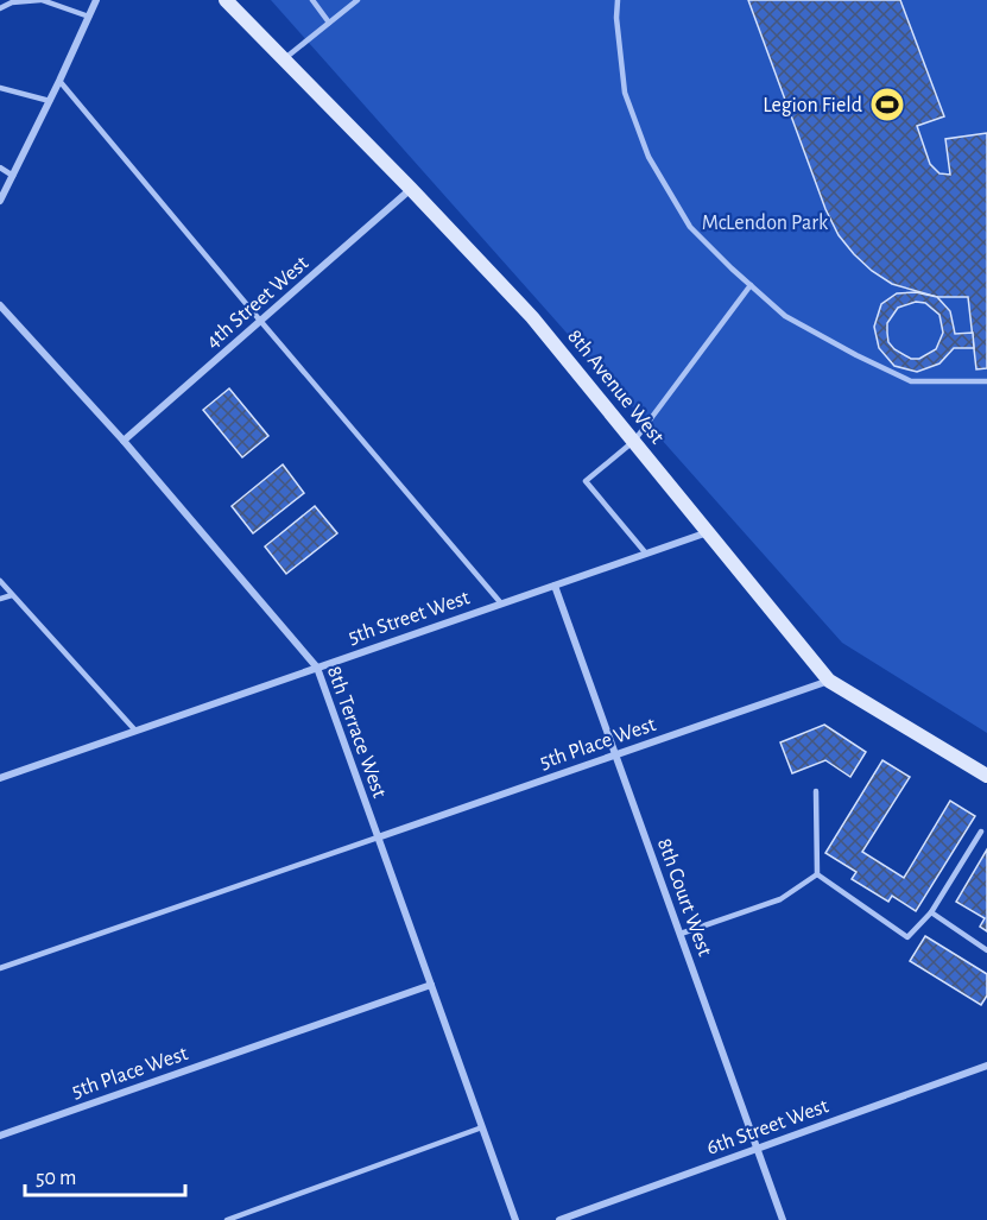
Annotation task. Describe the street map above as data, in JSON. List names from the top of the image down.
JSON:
{
  "streets": {
    "main road": ["8th Avenue West"],
    "street": [
      "4th Street West",
      "5th Street West",
      "8th Terrace West",
      "5th Place West",
      "8th Court West",
      "6th Street West"
    ]
  },
  "crossings": [
    ["4th Street West", "8th Avenue West"],
    ["4th Street West", "8th Terrace West"],
    ["8th Avenue West", "5th Street West"],
    ["8th Avenue West", "5th Place West"],
    ["5th Street West", "8th Terrace West"],
    ["5th Street West", "8th Court West"],
    ["8th Terrace West", "5th Place West"],
    ["5th Place West", "8th Court West"],
    ["8th Court West", "6th Street West"]
  ],
  "parks": ["McLendon Park"],
  "places": {
    "sports": ["Legion Field"]
  },
  "scale_bar": "50 m"
}
